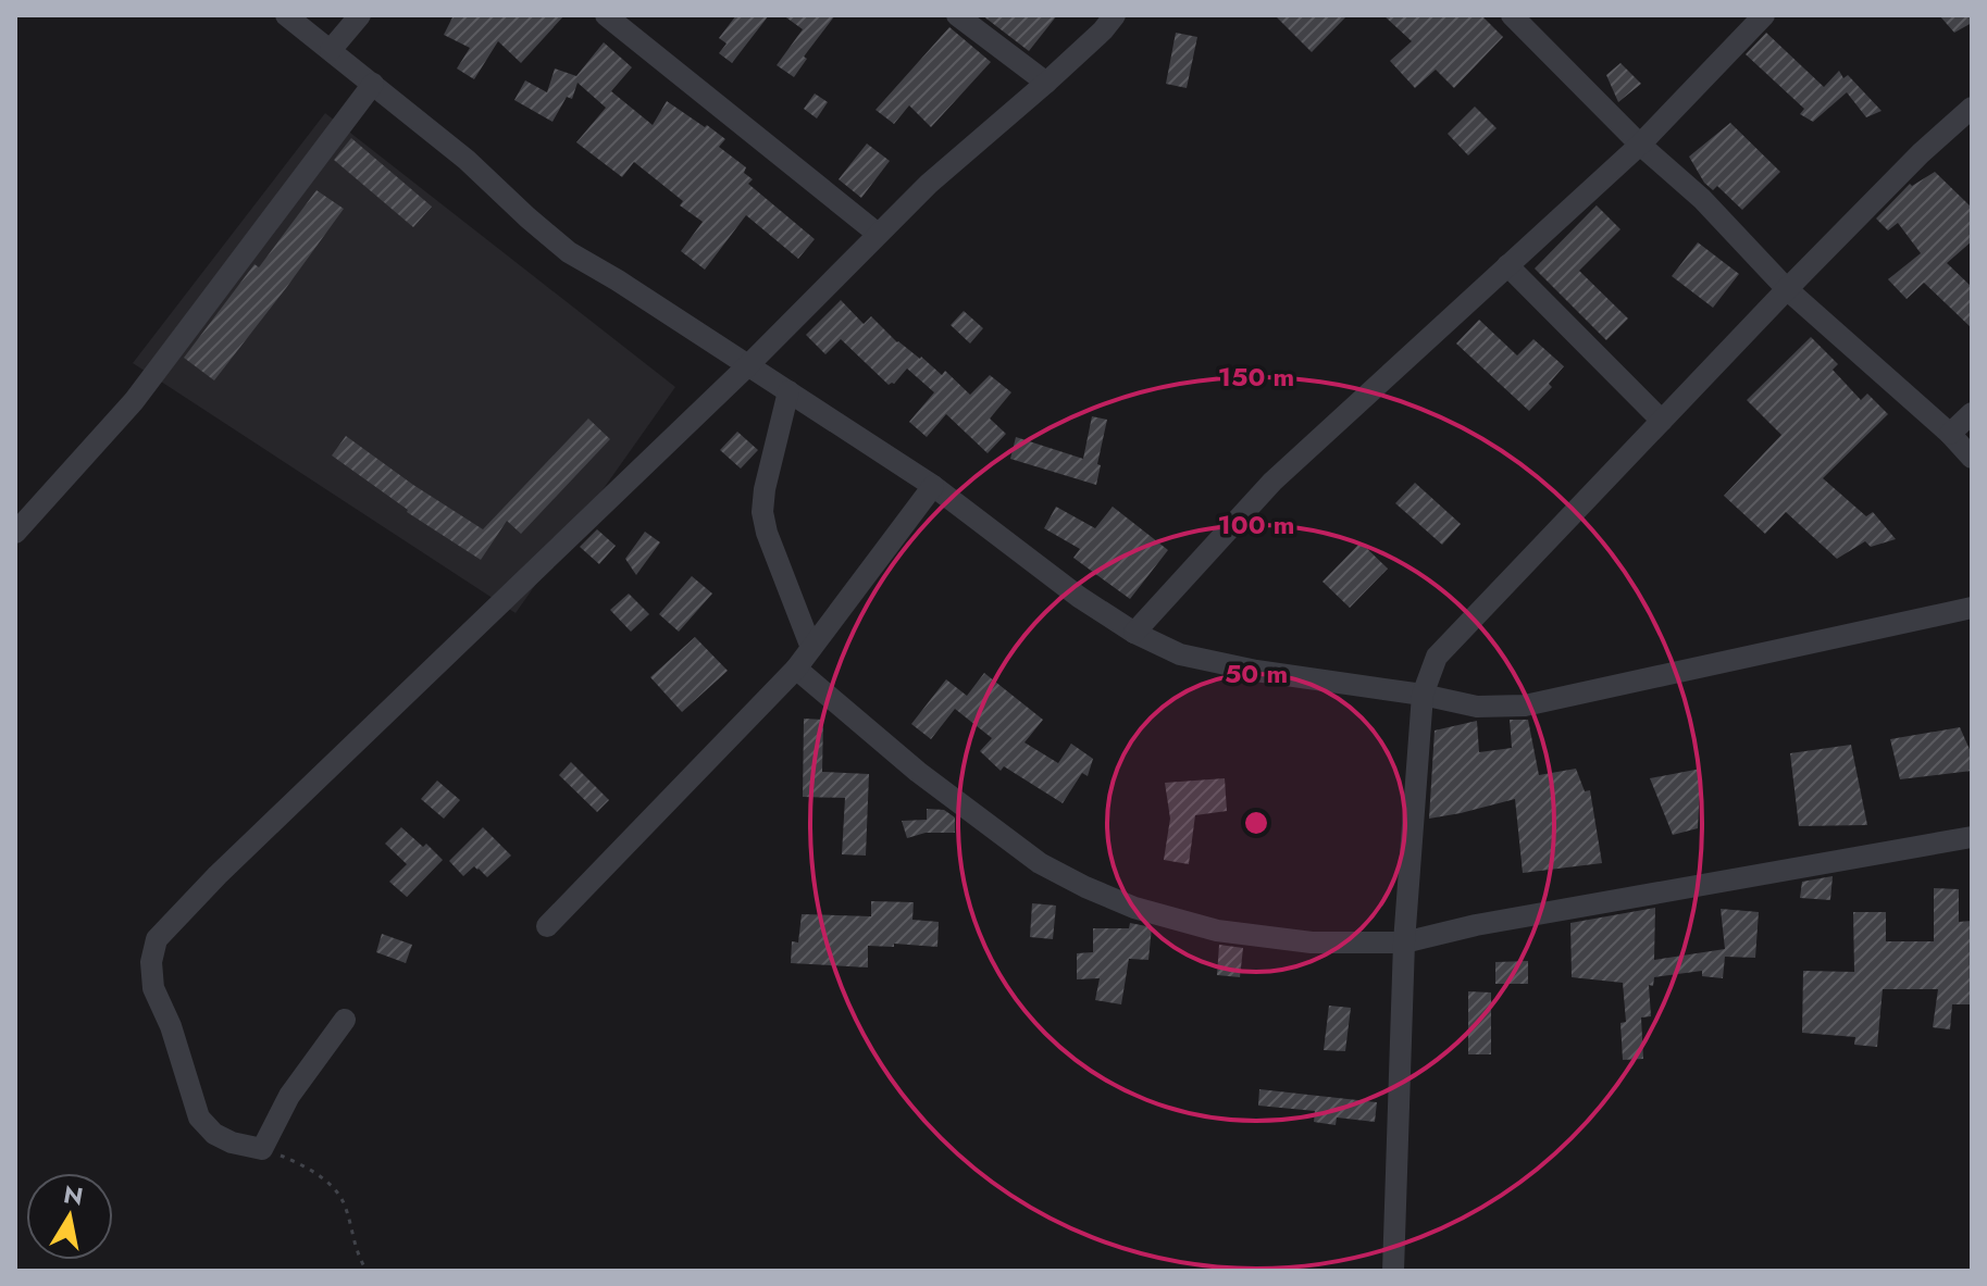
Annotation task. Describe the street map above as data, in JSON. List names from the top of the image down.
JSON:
{
  "north": "top",
  "rings": ["150 m", "100 m", "50 m"]
}
